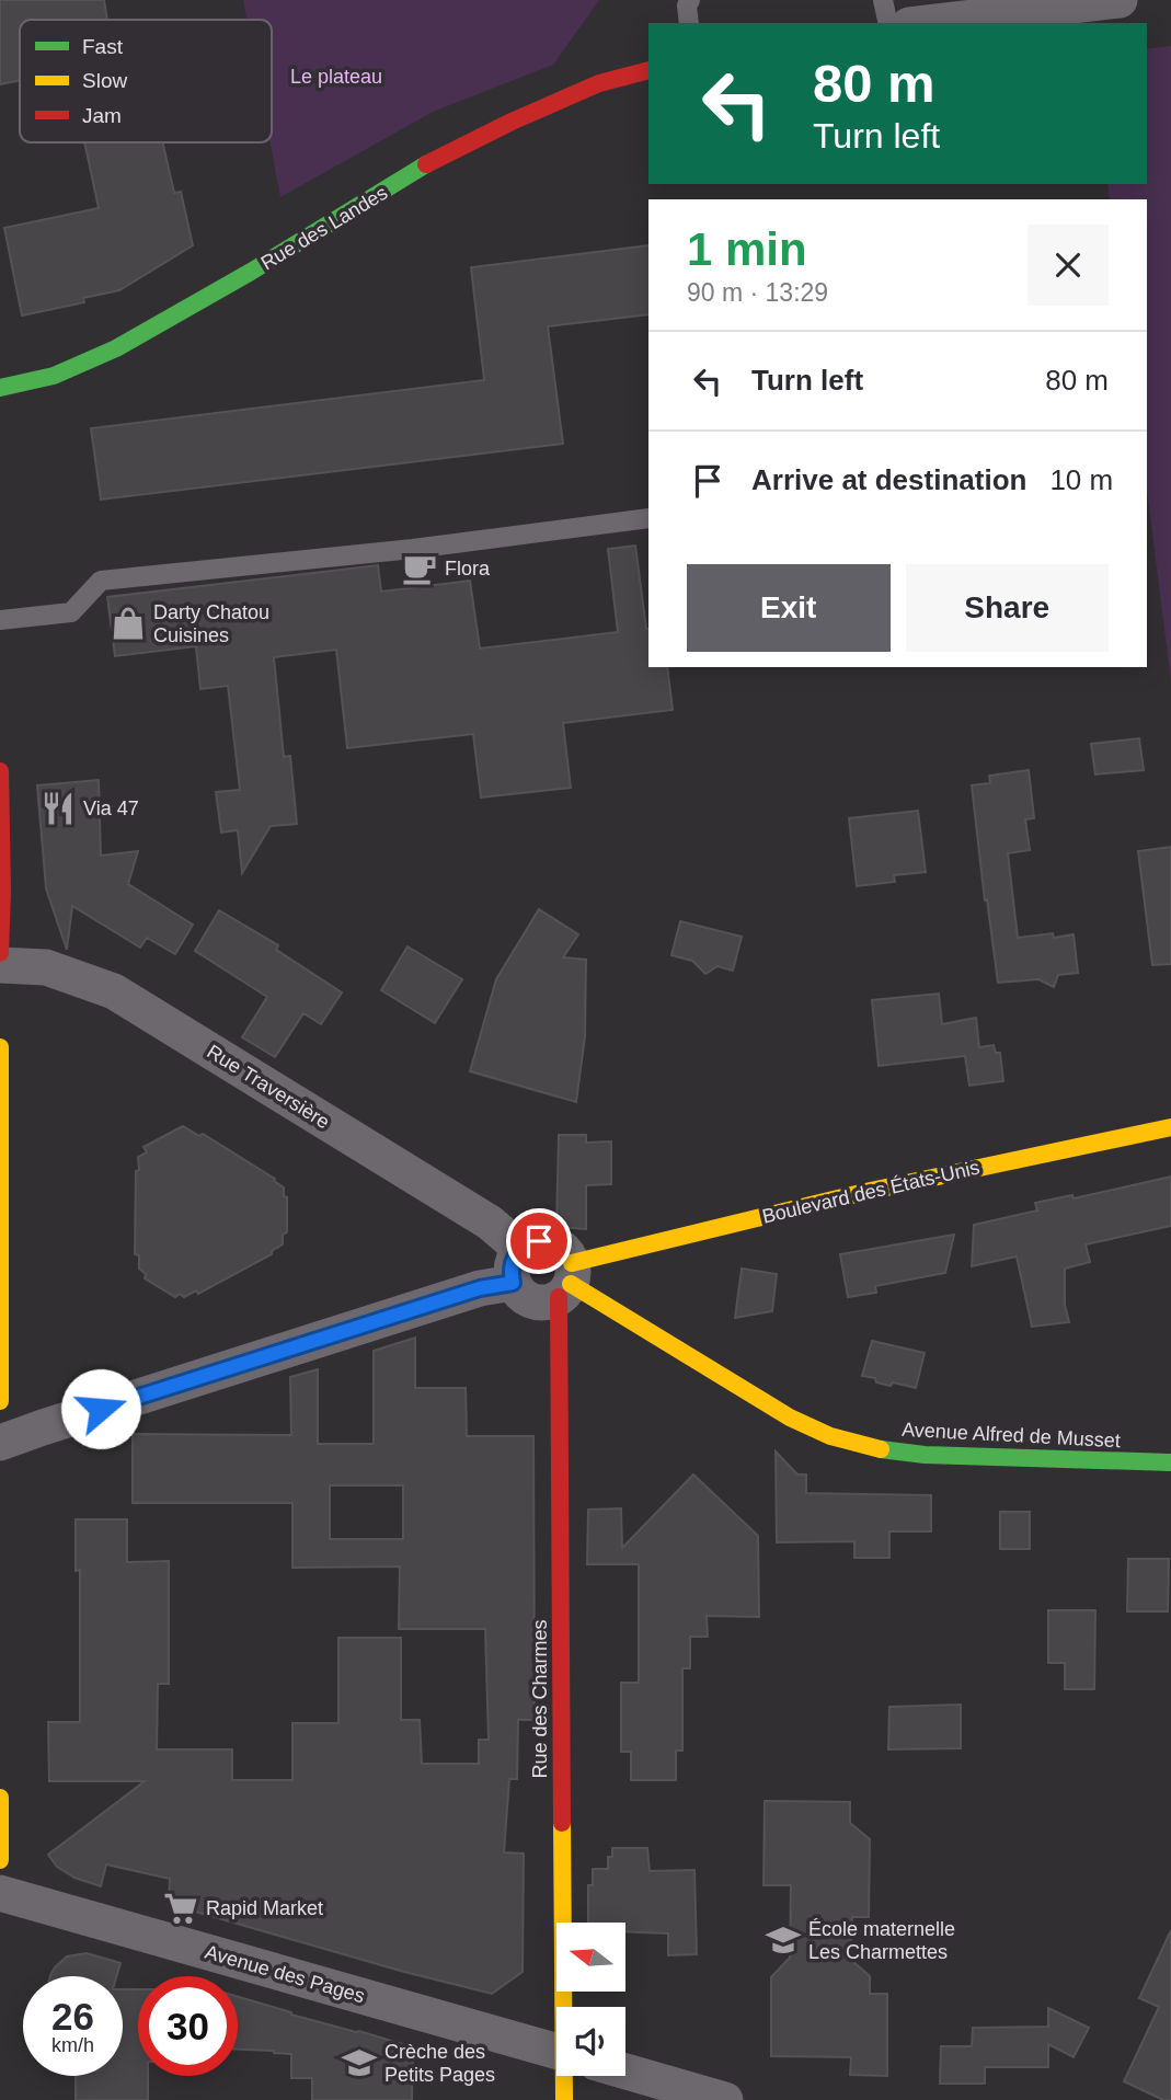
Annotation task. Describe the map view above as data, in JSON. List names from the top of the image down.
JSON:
{
  "streets": {
    "street": [
      "Rue des Landes",
      "Rue Traversière",
      "Boulevard des États-Unis",
      "Avenue Alfred de Musset",
      "Rue des Charmes",
      "Avenue des Pages"
    ]
  },
  "crossings": [
    ["Rue Traversière", "Boulevard des États-Unis"],
    ["Rue Traversière", "Avenue Alfred de Musset"],
    ["Rue Traversière", "Rue des Charmes"],
    ["Boulevard des États-Unis", "Avenue Alfred de Musset"],
    ["Boulevard des États-Unis", "Rue des Charmes"],
    ["Avenue Alfred de Musset", "Rue des Charmes"]
  ],
  "parks": ["Le plateau"],
  "places": {
    "cafe": ["Flora"],
    "shop": ["Darty Chatou Cuisines"],
    "restaurant": ["Via 47"],
    "supermarket": ["Rapid Market"],
    "school or university": ["École maternelle Les Charmettes", "Crèche des Petits Pages"]
  },
  "legend": ["Fast", "Slow", "Jam"],
  "north": "left",
  "page": {
    "turn": ["80 m", "Turn left"],
    "heading": ["1 min", "90 m · 13:29"],
    "list": [
      {
        "name": "Turn left",
        "value": "80 m"
      },
      {
        "name": "Arrive at destination",
        "value": "10 m"
      }
    ],
    "buttons": ["Exit", "Share"],
    "speed": "26 km/h",
    "limit": "30"
  }
}
